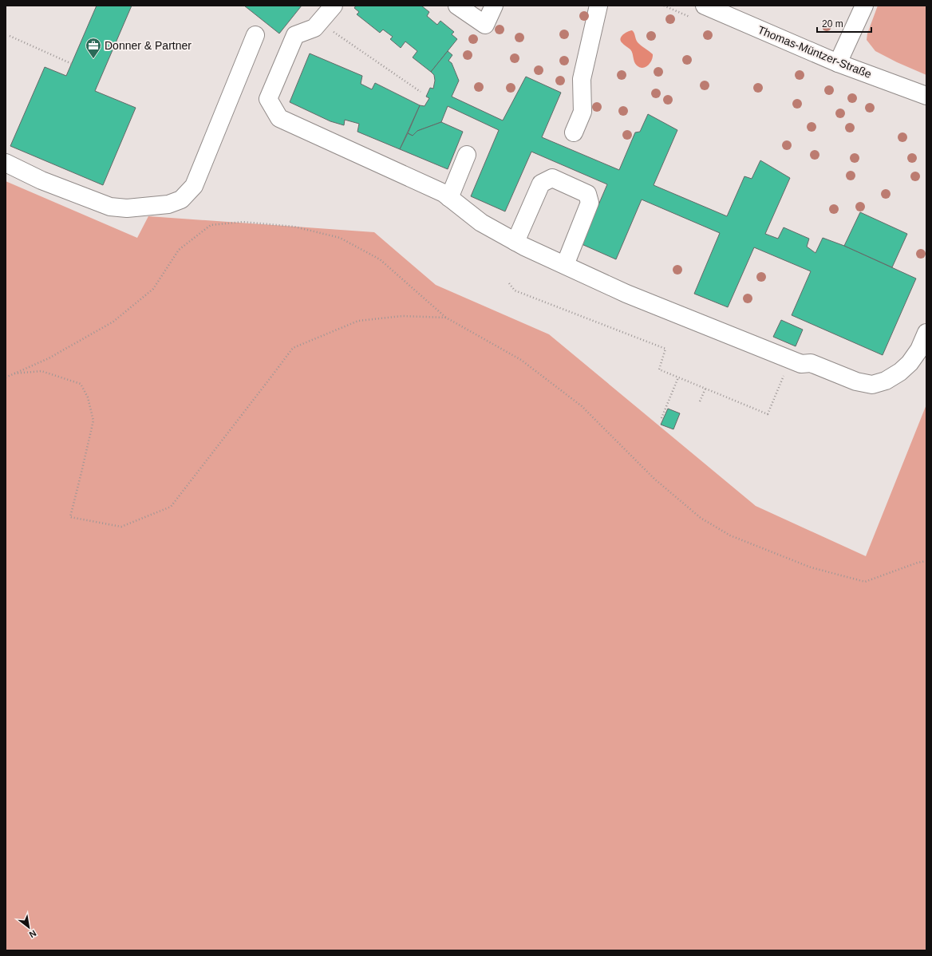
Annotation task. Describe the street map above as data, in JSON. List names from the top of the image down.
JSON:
{
  "streets": {
    "street": ["Thomas-Müntzer-Straße"]
  },
  "places": {
    "office": ["Donner & Partner"]
  },
  "scale_bar": "20 m",
  "north": "bottom right"
}
